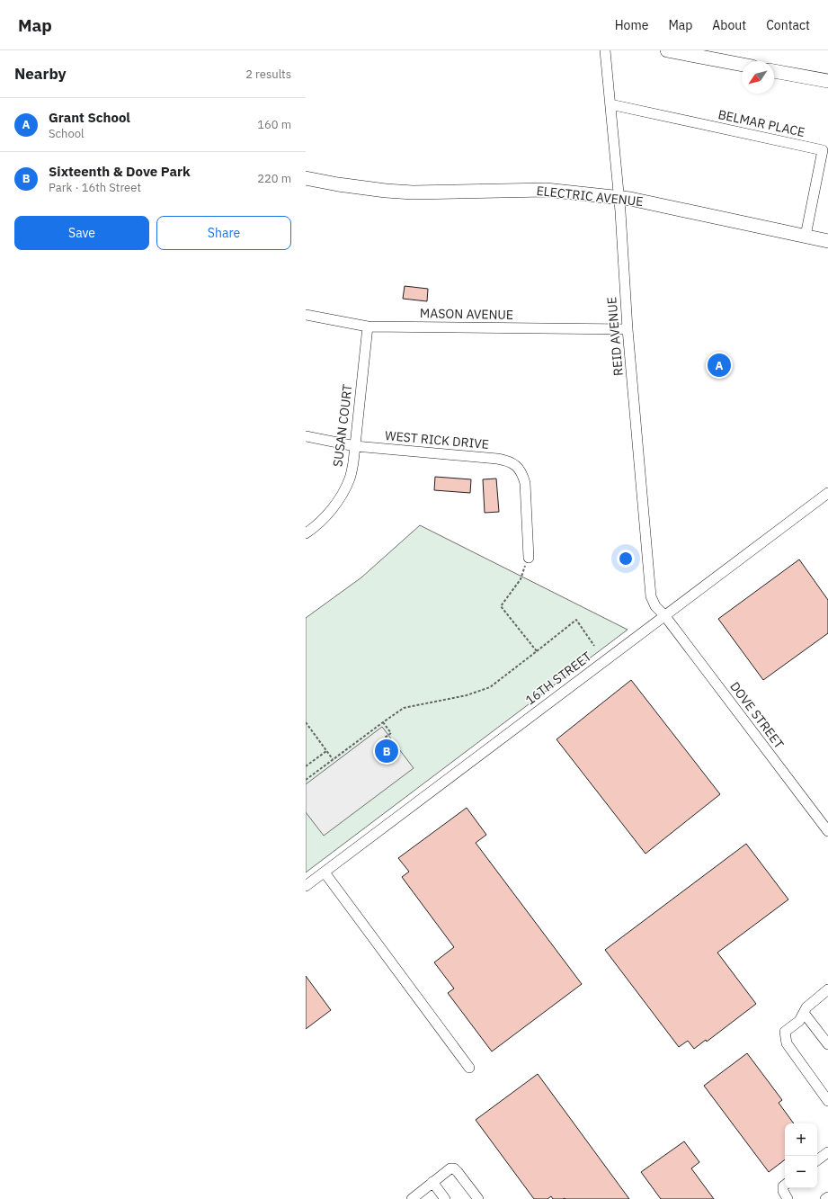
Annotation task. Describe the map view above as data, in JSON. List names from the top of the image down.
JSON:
{
  "streets": {
    "main road": ["ELECTRIC AVENUE"],
    "street": [
      "BELMAR PLACE",
      "MASON AVENUE",
      "REID AVENUE",
      "SUSAN COURT",
      "WEST RICK DRIVE",
      "16TH STREET",
      "DOVE STREET"
    ]
  },
  "crossings": [
    ["BELMAR PLACE", "ELECTRIC AVENUE"],
    ["BELMAR PLACE", "REID AVENUE"],
    ["ELECTRIC AVENUE", "REID AVENUE"],
    ["MASON AVENUE", "REID AVENUE"],
    ["MASON AVENUE", "SUSAN COURT"],
    ["REID AVENUE", "16TH STREET"],
    ["REID AVENUE", "DOVE STREET"],
    ["SUSAN COURT", "WEST RICK DRIVE"],
    ["16TH STREET", "DOVE STREET"]
  ],
  "north": "bottom left",
  "page": {
    "header": "Map",
    "nav": [
      "Home",
      "Map",
      "About",
      "Contact"
    ],
    "heading": ["Nearby", "2 results"],
    "list": [
      {
        "mark": "A",
        "name": "Grant School",
        "note": "School",
        "value": "160 m"
      },
      {
        "mark": "B",
        "name": "Sixteenth & Dove Park",
        "note": "Park · 16th Street",
        "value": "220 m"
      }
    ],
    "buttons": ["Save", "Share"],
    "pins": ["A", "B"],
    "map_buttons": ["+", "−"]
  }
}
